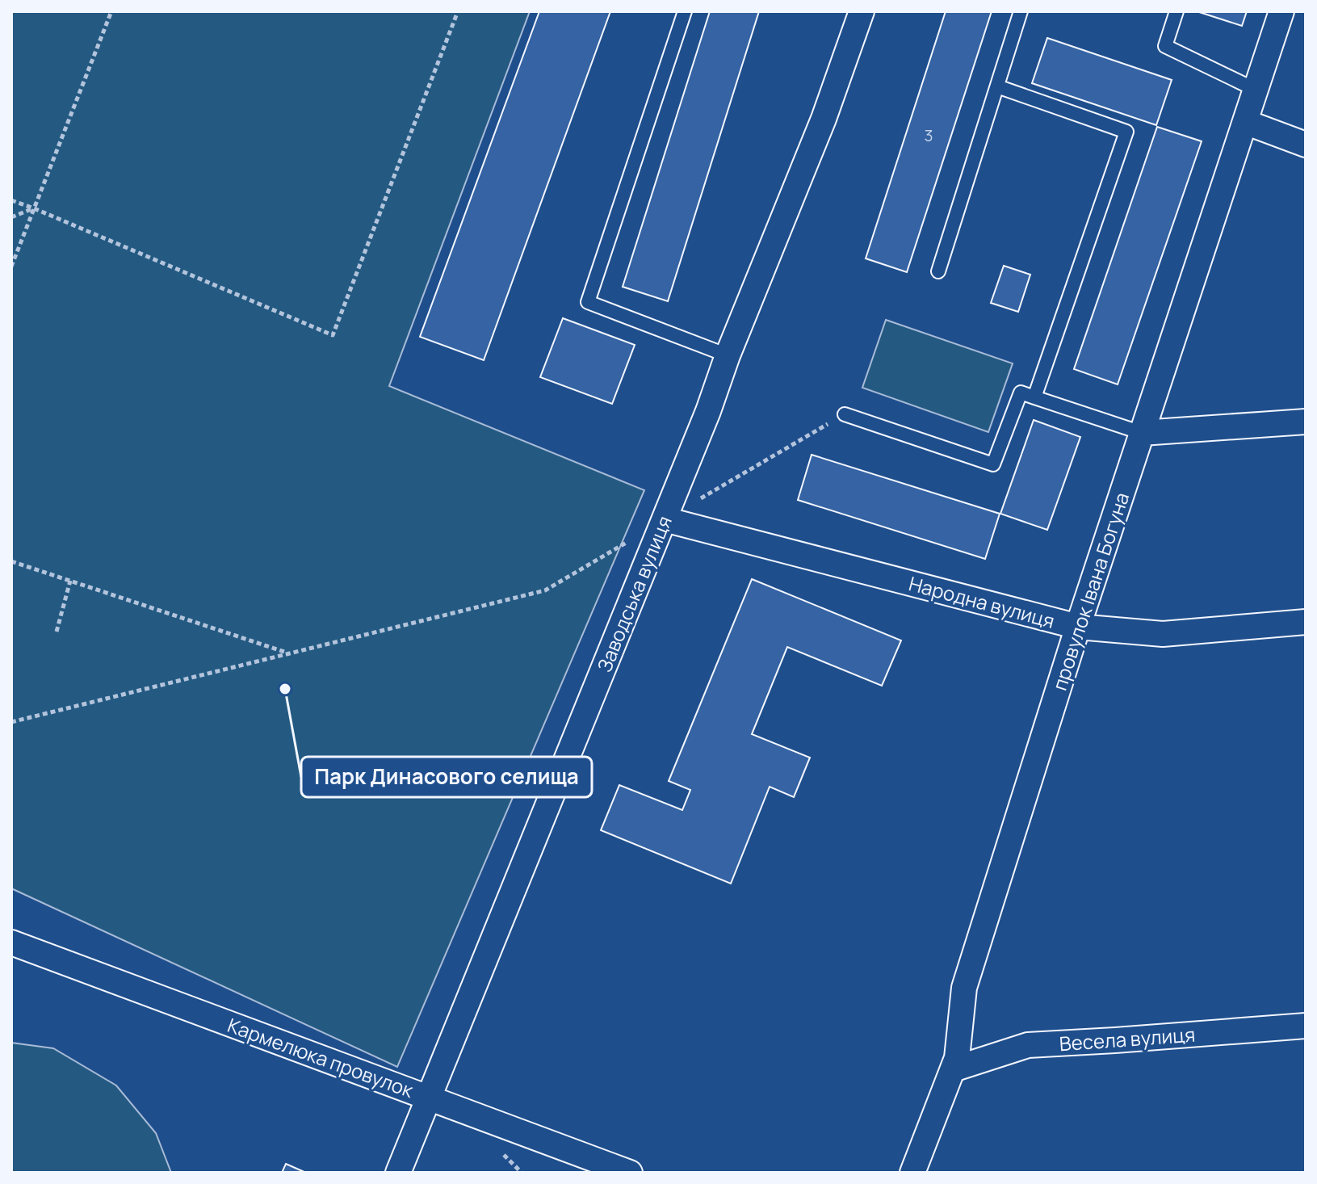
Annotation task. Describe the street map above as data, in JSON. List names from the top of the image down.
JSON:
{
  "streets": {
    "street": [
      "провулок Івана Богуна",
      "Заводська вулиця",
      "Народна вулиця",
      "Весела вулиця",
      "Кармелюка провулок"
    ]
  },
  "crossings": [
    ["провулок Івана Богуна", "Народна вулиця"],
    ["провулок Івана Богуна", "Весела вулиця"],
    ["Заводська вулиця", "Народна вулиця"],
    ["Заводська вулиця", "Кармелюка провулок"]
  ],
  "places": ["Парк Динасового селища"],
  "house_numbers": ["3"]
}
